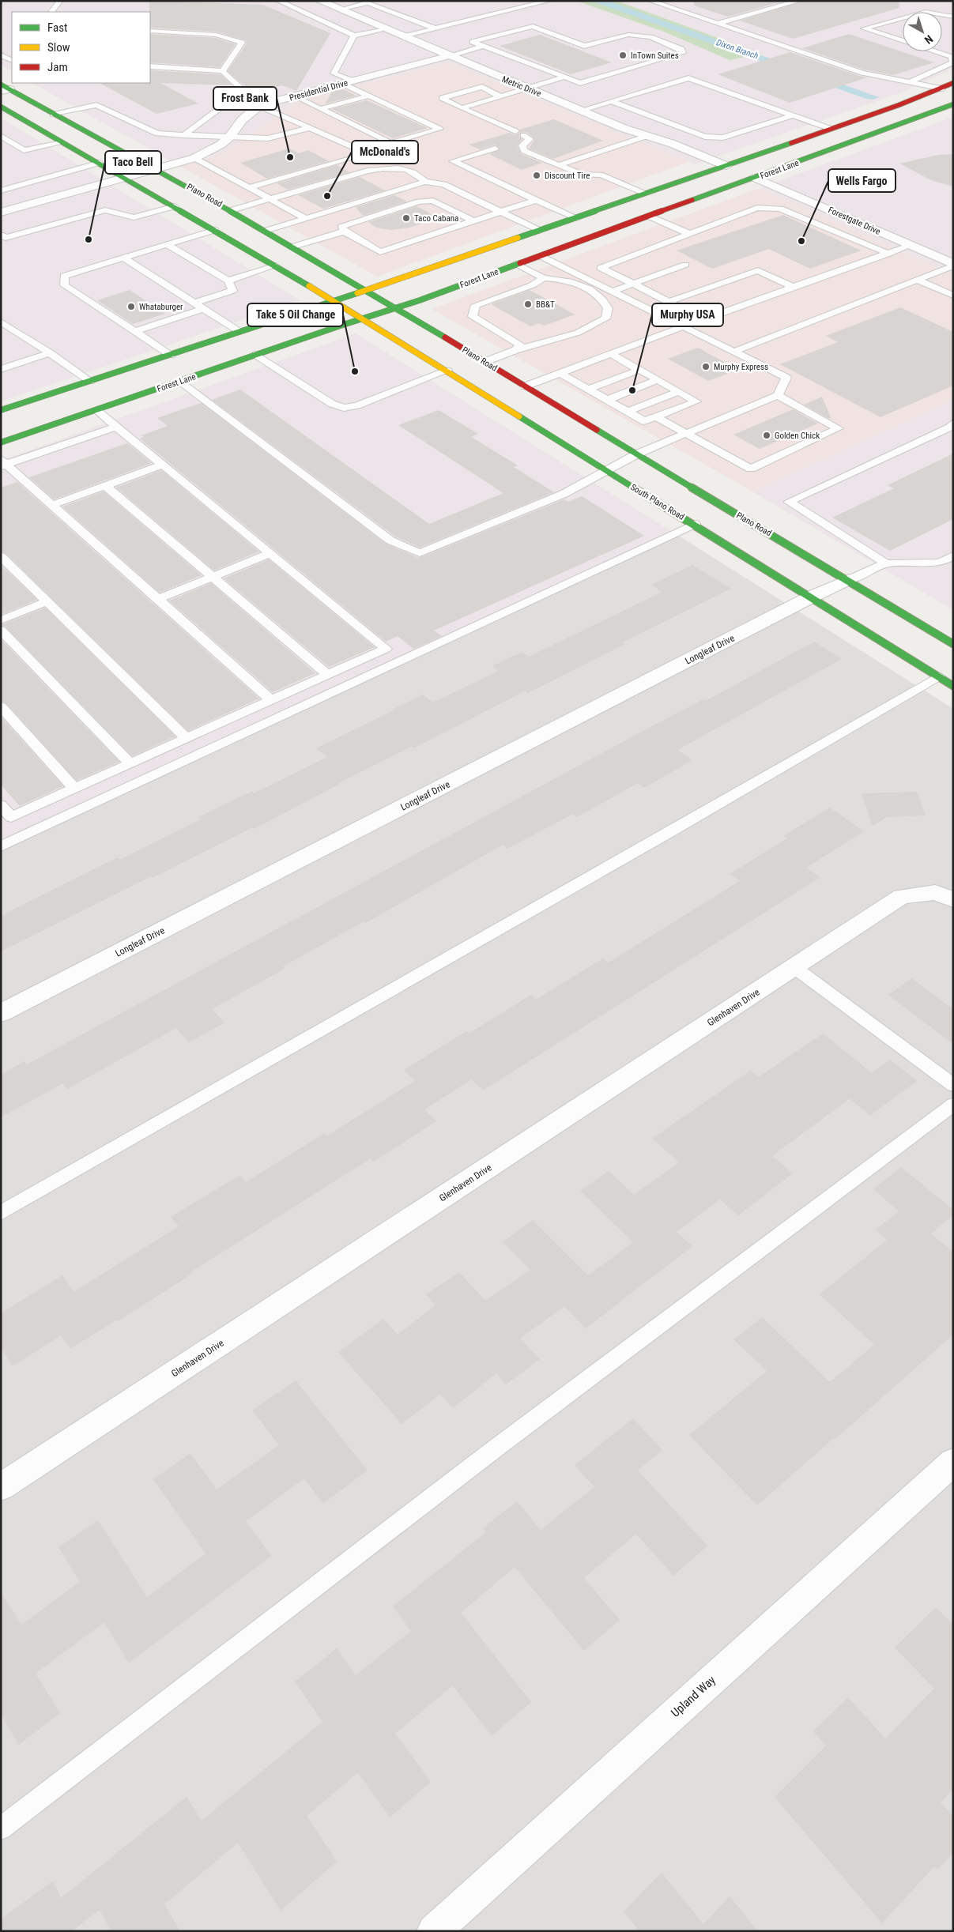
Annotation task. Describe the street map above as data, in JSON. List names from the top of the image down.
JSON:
{
  "streets": {
    "main road": ["Forest Lane", "Plano Road", "South Plano Road"],
    "street": [
      "Metric Drive",
      "Presidential Drive",
      "Forestgate Drive",
      "Longleaf Drive",
      "Glenhaven Drive",
      "Upland Way"
    ]
  },
  "crossings": [
    ["Metric Drive", "Presidential Drive"],
    ["Presidential Drive", "Plano Road"],
    ["Forest Lane", "Plano Road"],
    ["Forest Lane", "Forestgate Drive"],
    ["Forest Lane", "South Plano Road"],
    ["Plano Road", "Longleaf Drive"],
    ["South Plano Road", "Longleaf Drive"]
  ],
  "water": ["Dixon Branch"],
  "places": [
    "InTown Suites",
    "Frost Bank",
    "Discount Tire",
    "McDonald's",
    "Taco Cabana",
    "Taco Bell",
    "Wells Fargo",
    "BB&T",
    "Whataburger",
    "Murphy Express",
    "Take 5 Oil Change",
    "Murphy USA",
    "Golden Chick"
  ],
  "legend": ["Fast", "Slow", "Jam"],
  "north": "bottom right"
}
